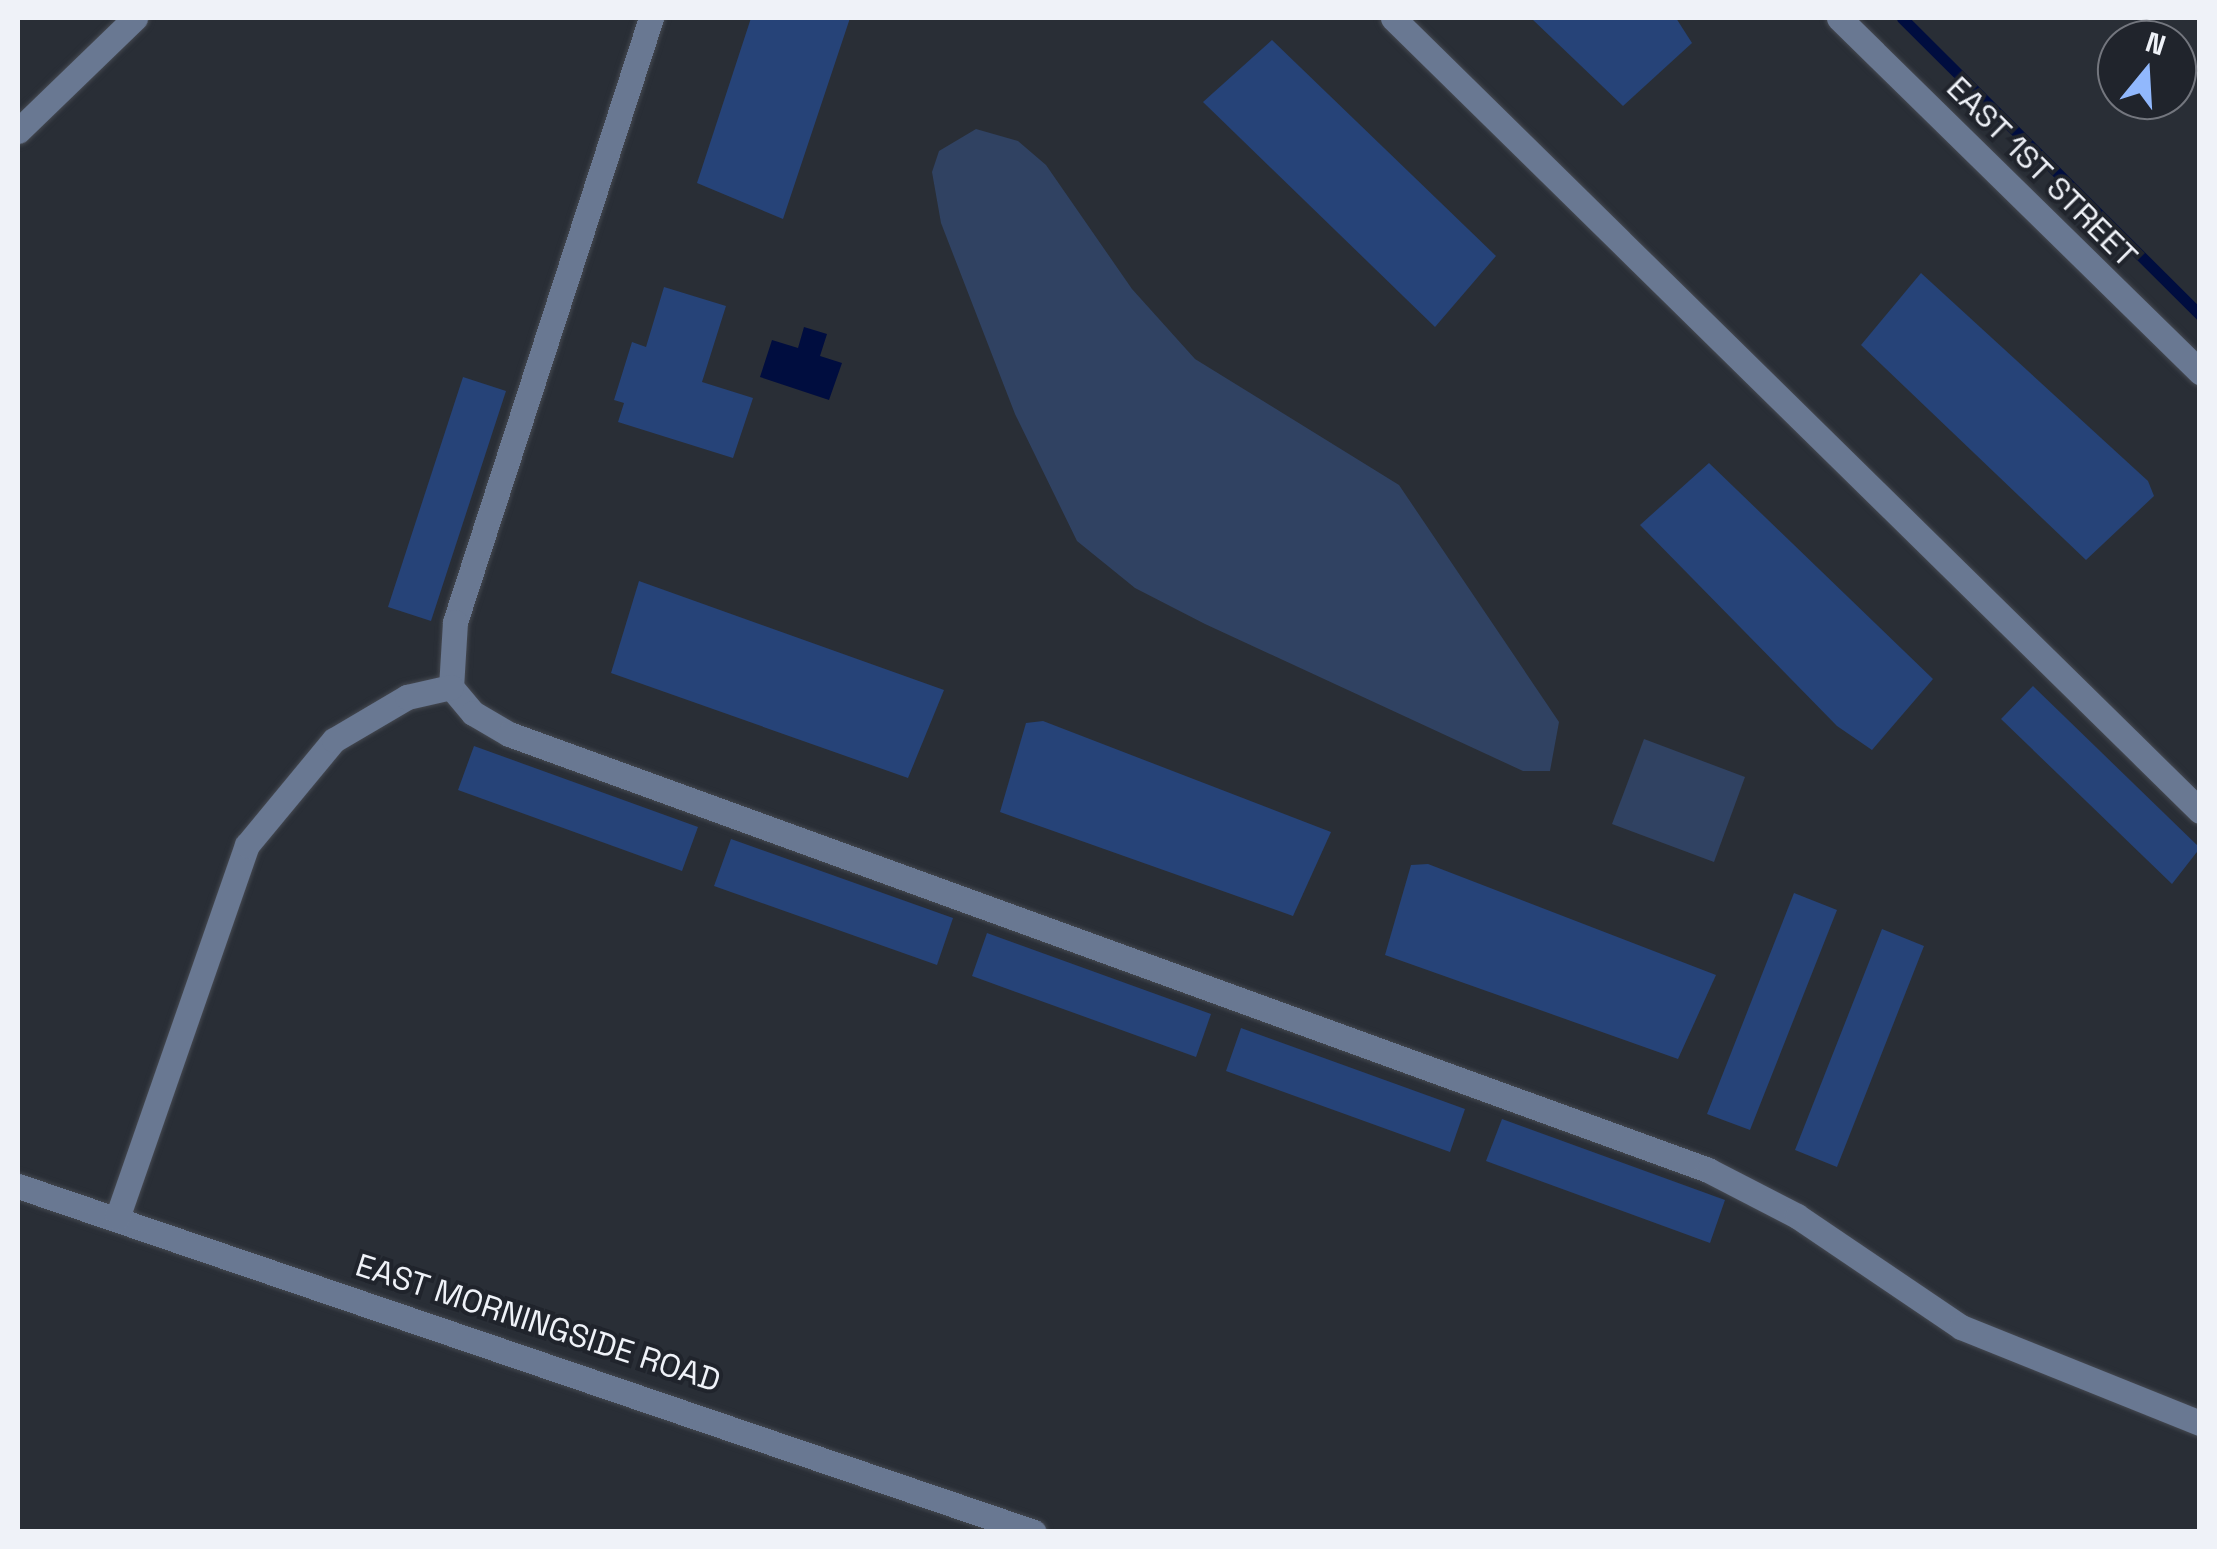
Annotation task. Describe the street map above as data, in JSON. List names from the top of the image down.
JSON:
{
  "streets": {
    "street": ["EAST 1ST STREET", "EAST MORNINGSIDE ROAD"]
  },
  "north": "top"
}
